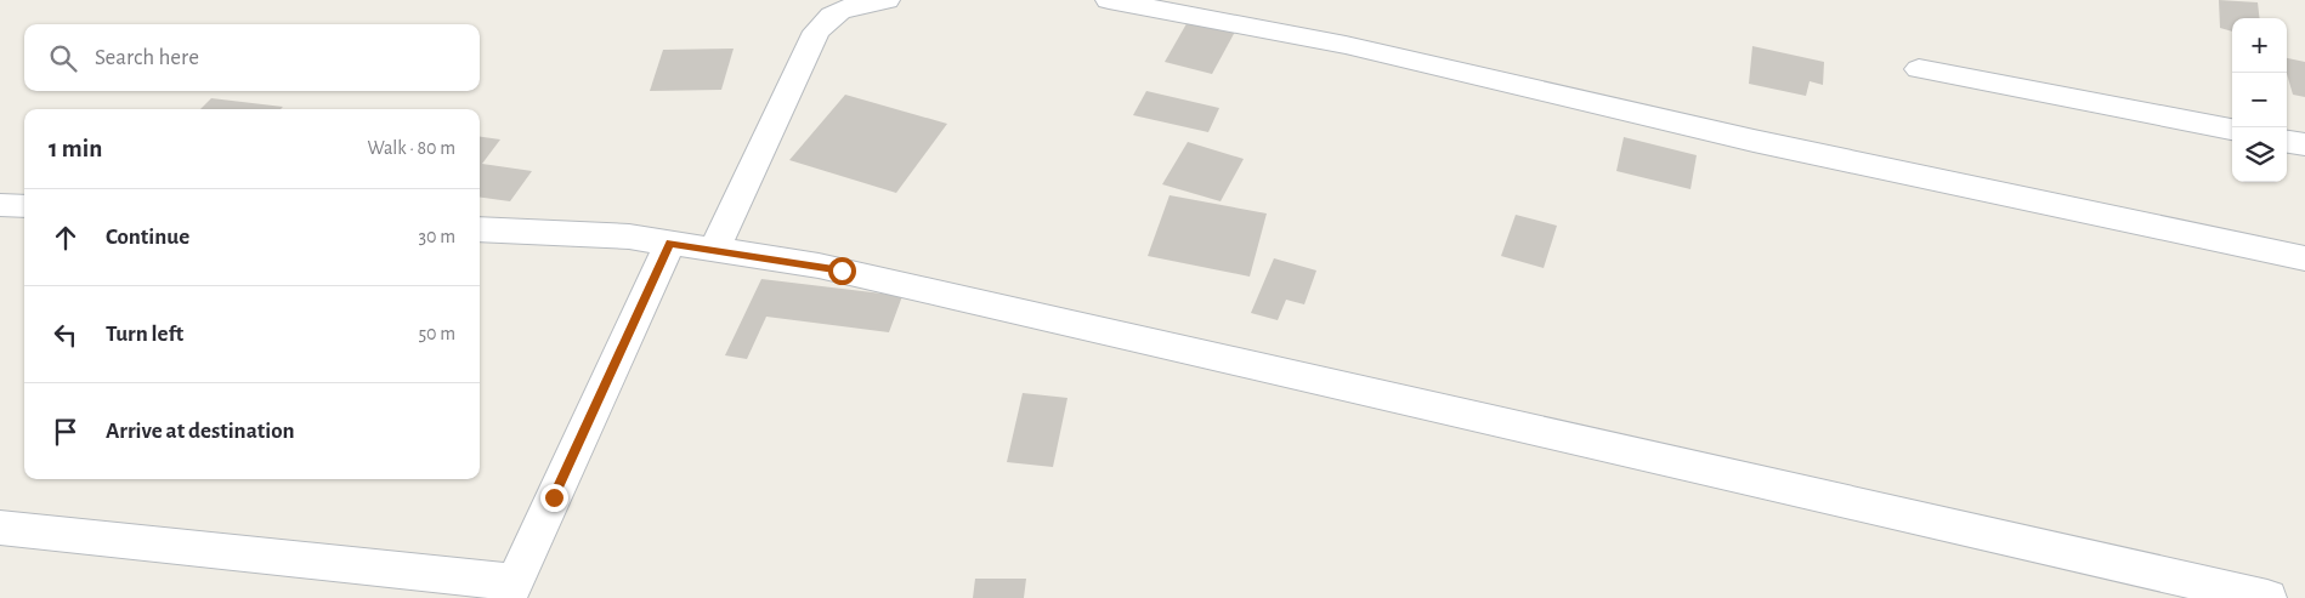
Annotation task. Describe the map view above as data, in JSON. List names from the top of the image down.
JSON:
{
  "page": {
    "map_buttons": ["+", "−"],
    "search": "Search here",
    "heading": ["1 min", "Walk · 80 m"],
    "list": [
      ["Continue", "30 m"],
      ["Turn left", "50 m"],
      "Arrive at destination"
    ]
  }
}
